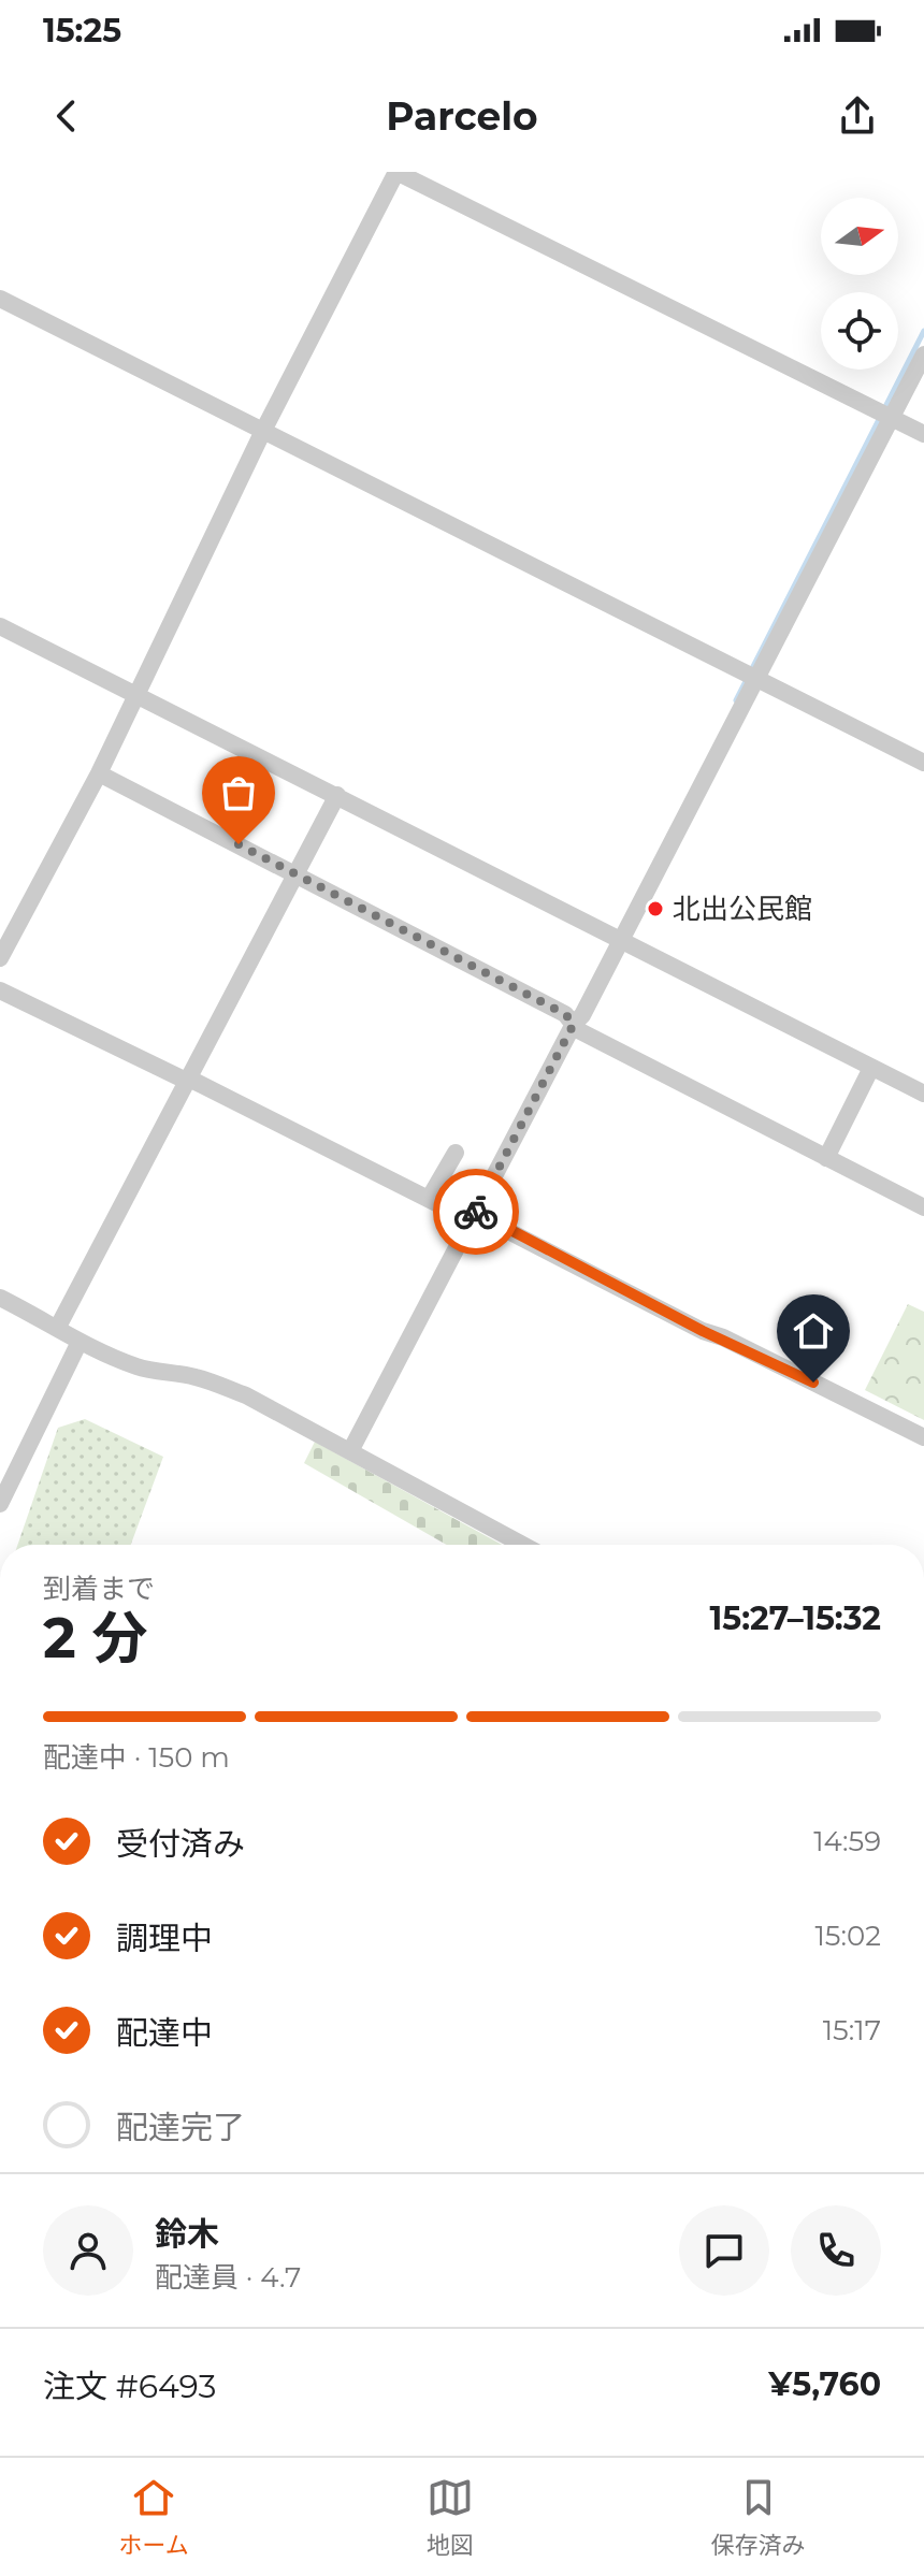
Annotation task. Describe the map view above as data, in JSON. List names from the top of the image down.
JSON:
{
  "places": ["北出公民館"],
  "north": "right",
  "page": {
    "status": "15:25",
    "header": "Parcelo",
    "heading": ["2 分", "到着まで", "15:27–15:32"],
    "panel": [
      "鈴木",
      "配達員 · 4.7",
      "注文 #6493",
      "¥5,760"
    ],
    "bar": "配達中 · 150 m",
    "list": [
      ["受付済み", "14:59"],
      ["調理中", "15:02"],
      ["配達中", "15:17"],
      "配達完了"
    ],
    "tabs": ["ホーム", "地図", "保存済み"]
  }
}
